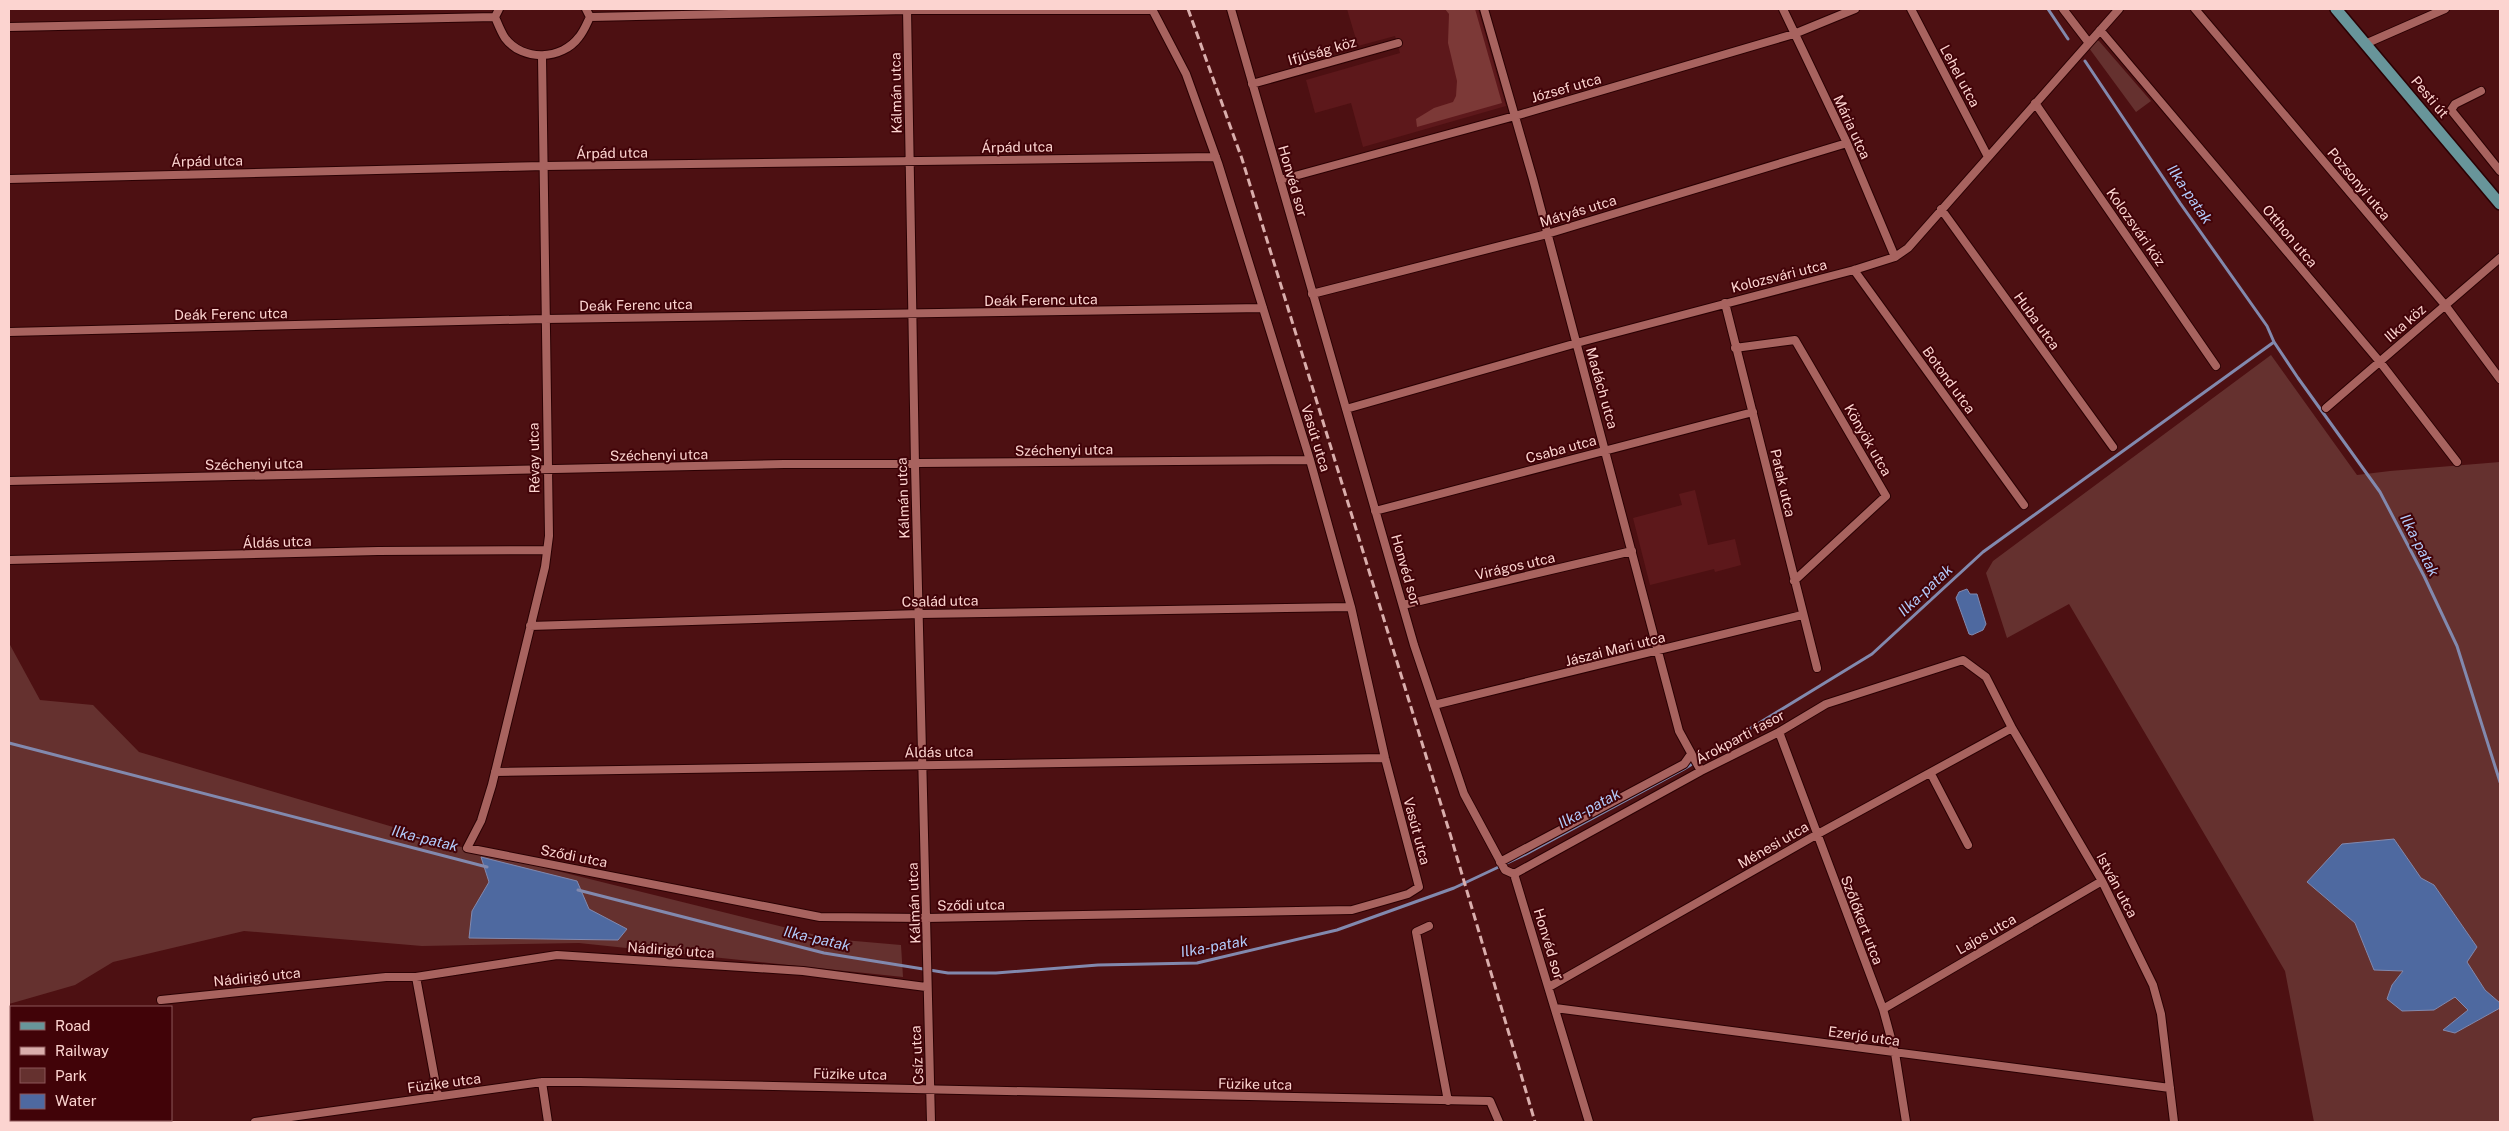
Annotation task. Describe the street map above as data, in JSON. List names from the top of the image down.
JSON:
{
  "streets": {
    "main road": ["Pesti út"],
    "street": [
      "Ifjúság köz",
      "Lehel utca",
      "József utca",
      "Kálmán utca",
      "Mária utca",
      "Árpád utca",
      "Honvéd sor",
      "Pozsonyi utca",
      "Mátyás utca",
      "Kolozsvári köz",
      "Otthon utca",
      "Kolozsvári utca",
      "Deák Ferenc utca",
      "Huba utca",
      "Ilka köz",
      "Botond utca",
      "Madách utca",
      "Vasút utca",
      "Könyök utca",
      "Csaba utca",
      "Széchenyi utca",
      "Révay utca",
      "Patak utca",
      "Áldás utca",
      "Virágos utca",
      "Család utca",
      "Jászai Mari utca",
      "Árokparti fasor",
      "Ménesi utca",
      "Sződi utca",
      "István utca",
      "Szőlőkert utca",
      "Lajos utca",
      "Nádirigó utca",
      "Ezerjó utca",
      "Csíz utca",
      "Füzike utca"
    ]
  },
  "crossings": [
    ["Ifjúság köz", "Honvéd sor"],
    ["Lehel utca", "Kolozsvári utca"],
    ["József utca", "Mária utca"],
    ["József utca", "Honvéd sor"],
    ["József utca", "Madách utca"],
    ["Kálmán utca", "Árpád utca"],
    ["Kálmán utca", "Deák Ferenc utca"],
    ["Kálmán utca", "Széchenyi utca"],
    ["Kálmán utca", "Áldás utca"],
    ["Kálmán utca", "Család utca"],
    ["Kálmán utca", "Sződi utca"],
    ["Kálmán utca", "Nádirigó utca"],
    ["Kálmán utca", "Csíz utca"],
    ["Mária utca", "Mátyás utca"],
    ["Mária utca", "Kolozsvári utca"],
    ["Árpád utca", "Vasút utca"],
    ["Árpád utca", "Révay utca"],
    ["Honvéd sor", "Mátyás utca"],
    ["Honvéd sor", "Kolozsvári utca"],
    ["Honvéd sor", "Csaba utca"],
    ["Honvéd sor", "Virágos utca"],
    ["Honvéd sor", "Jászai Mari utca"],
    ["Honvéd sor", "Árokparti fasor"],
    ["Honvéd sor", "Ménesi utca"],
    ["Honvéd sor", "Ezerjó utca"],
    ["Pozsonyi utca", "Ilka köz"],
    ["Mátyás utca", "Madách utca"],
    ["Kolozsvári köz", "Kolozsvári utca"],
    ["Otthon utca", "Kolozsvári utca"],
    ["Otthon utca", "Ilka köz"],
    ["Kolozsvári utca", "Huba utca"],
    ["Kolozsvári utca", "Botond utca"],
    ["Kolozsvári utca", "Madách utca"],
    ["Kolozsvári utca", "Patak utca"],
    ["Deák Ferenc utca", "Vasút utca"],
    ["Deák Ferenc utca", "Révay utca"],
    ["Madách utca", "Csaba utca"],
    ["Madách utca", "Virágos utca"],
    ["Madách utca", "Jászai Mari utca"],
    ["Madách utca", "Árokparti fasor"],
    ["Vasút utca", "Széchenyi utca"],
    ["Vasút utca", "Áldás utca"],
    ["Vasút utca", "Család utca"],
    ["Vasút utca", "Sződi utca"],
    ["Könyök utca", "Patak utca"],
    ["Csaba utca", "Patak utca"],
    ["Széchenyi utca", "Révay utca"],
    ["Révay utca", "Áldás utca"],
    ["Révay utca", "Család utca"],
    ["Révay utca", "Sződi utca"],
    ["Patak utca", "Jászai Mari utca"],
    ["Árokparti fasor", "István utca"],
    ["Árokparti fasor", "Szőlőkert utca"],
    ["Ménesi utca", "István utca"],
    ["Ménesi utca", "Szőlőkert utca"],
    ["István utca", "Lajos utca"],
    ["István utca", "Ezerjó utca"],
    ["Szőlőkert utca", "Lajos utca"],
    ["Szőlőkert utca", "Ezerjó utca"],
    ["Nádirigó utca", "Csíz utca"],
    ["Csíz utca", "Füzike utca"]
  ],
  "water": ["Ilka-patak"],
  "legend": [
    "Road",
    "Railway",
    "Park",
    "Water"
  ]
}
